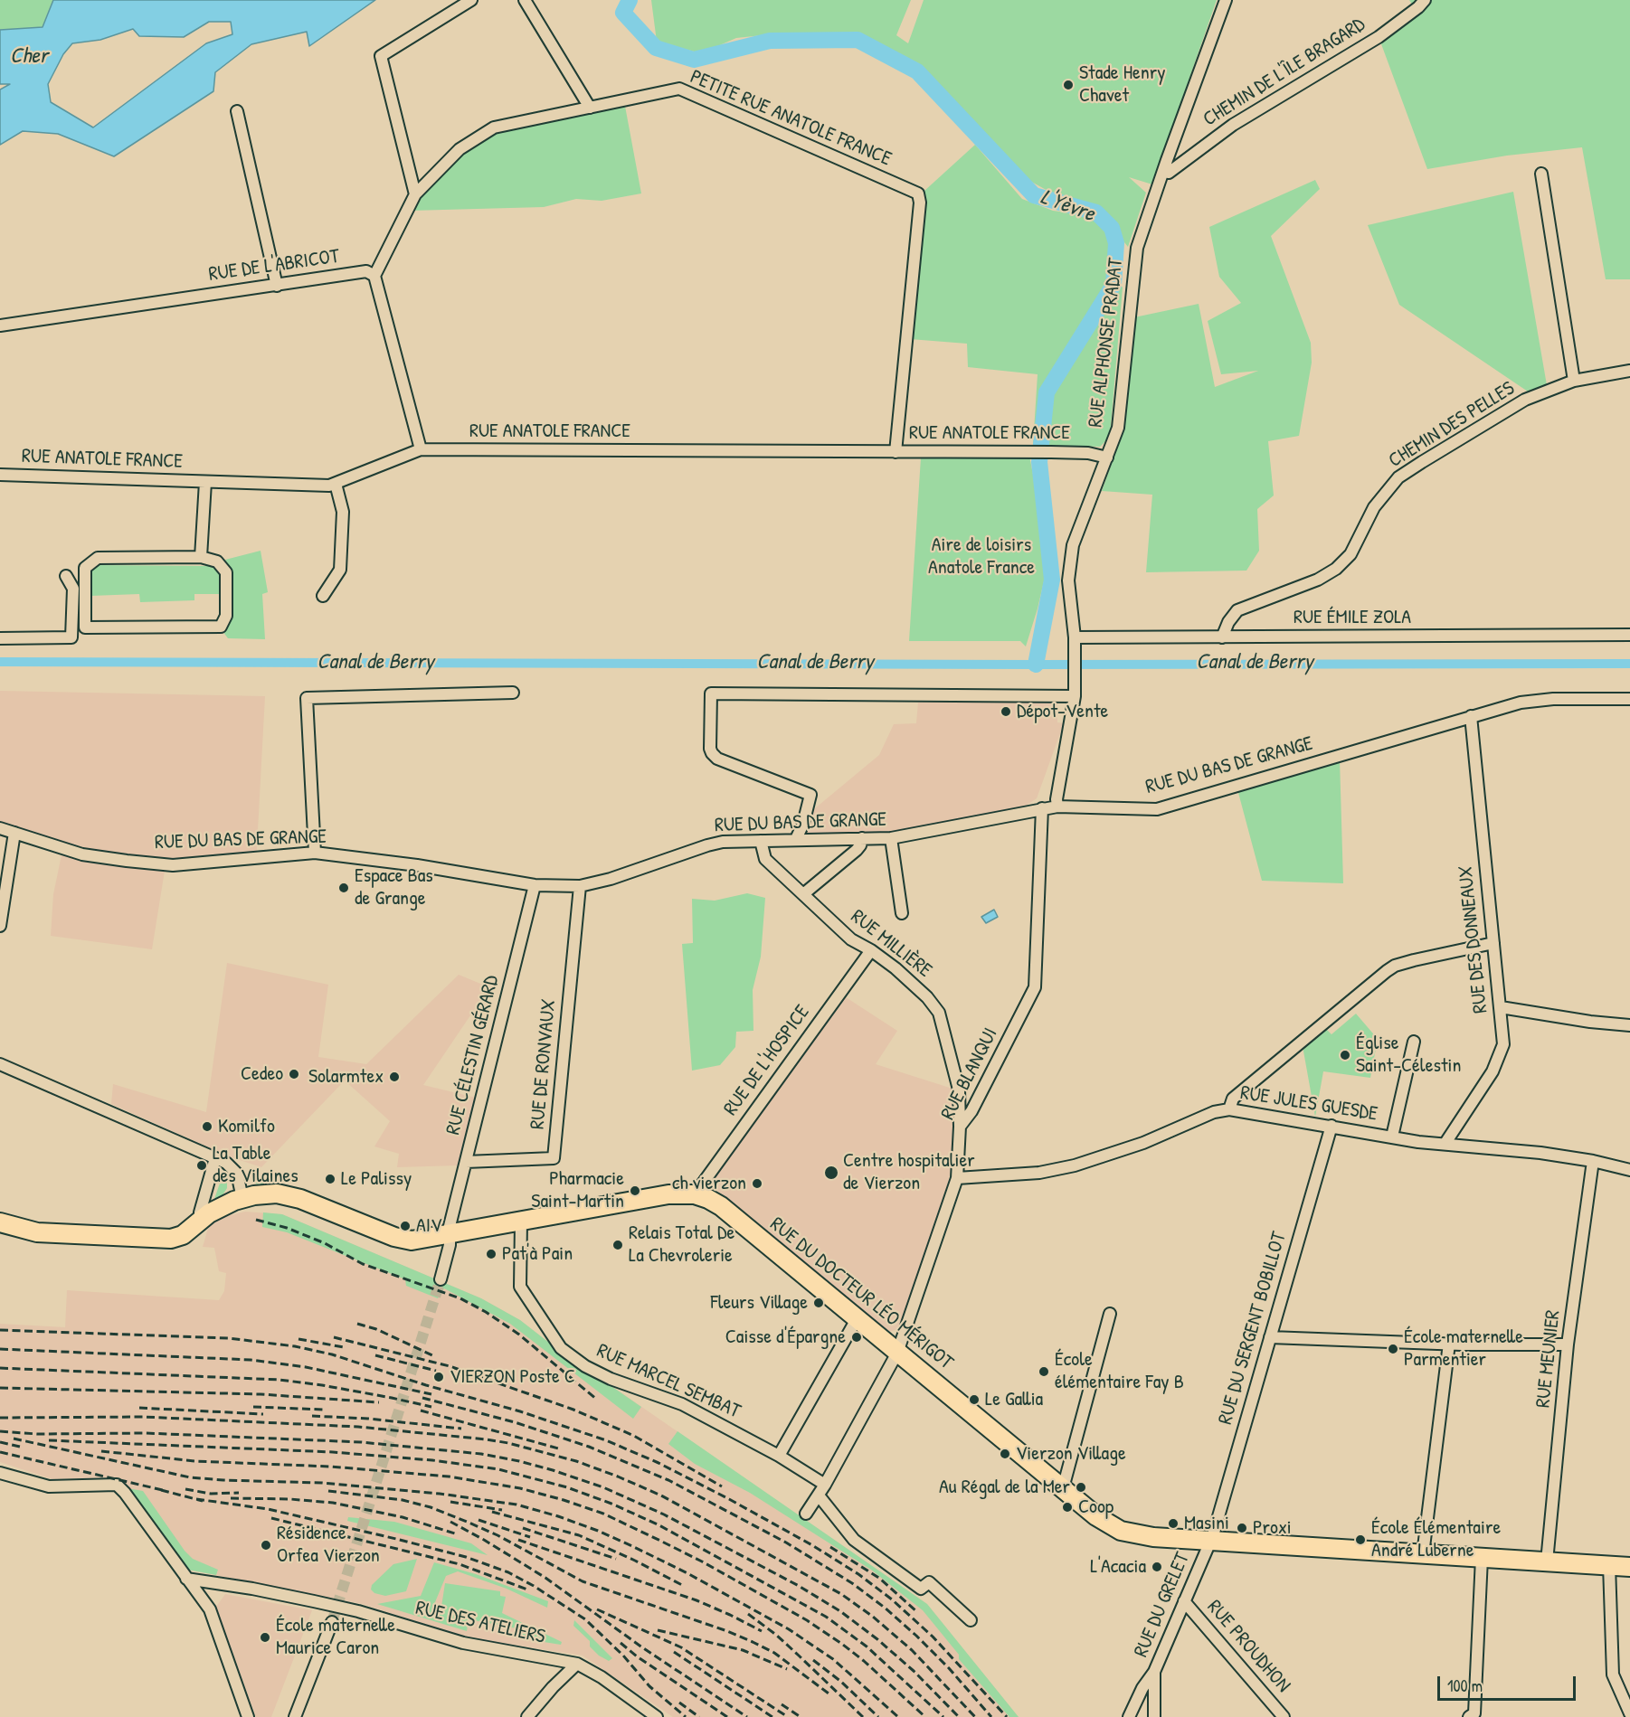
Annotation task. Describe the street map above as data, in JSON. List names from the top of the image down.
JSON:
{
  "streets": {
    "main road": ["RUE DU DOCTEUR LÉO MÉRIGOT"],
    "street": [
      "CHEMIN DE L'ÎLE BRAGARD",
      "PETITE RUE ANATOLE FRANCE",
      "RUE DE L'ABRICOT",
      "RUE ALPHONSE PRADAT",
      "CHEMIN DES PELLES",
      "RUE ANATOLE FRANCE",
      "RUE ÉMILE ZOLA",
      "RUE DU BAS DE GRANGE",
      "RUE DES DONNEAUX",
      "RUE MILLIÈRE",
      "RUE CÉLESTIN GÉRARD",
      "RUE DE L'HOSPICE",
      "RUE DE RONVAUX",
      "RUE BLANQUI",
      "RUE JULES GUESDE",
      "RUE DU SERGENT BOBILLOT",
      "RUE MEUNIER",
      "RUE MARCEL SEMBAT",
      "RUE DU GRELET",
      "RUE DES ATELIERS",
      "RUE PROUDHON"
    ]
  },
  "crossings": [
    ["CHEMIN DE L'ÎLE BRAGARD", "RUE ALPHONSE PRADAT"],
    ["PETITE RUE ANATOLE FRANCE", "RUE DE L'ABRICOT"],
    ["PETITE RUE ANATOLE FRANCE", "RUE ANATOLE FRANCE"],
    ["RUE ALPHONSE PRADAT", "RUE ANATOLE FRANCE"],
    ["RUE ALPHONSE PRADAT", "RUE ÉMILE ZOLA"],
    ["RUE ALPHONSE PRADAT", "RUE DU BAS DE GRANGE"],
    ["CHEMIN DES PELLES", "RUE ÉMILE ZOLA"],
    ["RUE DU BAS DE GRANGE", "RUE DES DONNEAUX"],
    ["RUE DU BAS DE GRANGE", "RUE MILLIÈRE"],
    ["RUE DU BAS DE GRANGE", "RUE CÉLESTIN GÉRARD"],
    ["RUE DU BAS DE GRANGE", "RUE DE RONVAUX"],
    ["RUE DU BAS DE GRANGE", "RUE BLANQUI"],
    ["RUE DES DONNEAUX", "RUE JULES GUESDE"],
    ["RUE MILLIÈRE", "RUE DE L'HOSPICE"],
    ["RUE MILLIÈRE", "RUE BLANQUI"],
    ["RUE CÉLESTIN GÉRARD", "RUE DE RONVAUX"],
    ["RUE CÉLESTIN GÉRARD", "RUE DU DOCTEUR LÉO MÉRIGOT"],
    ["RUE DE L'HOSPICE", "RUE DU DOCTEUR LÉO MÉRIGOT"],
    ["RUE BLANQUI", "RUE JULES GUESDE"],
    ["RUE BLANQUI", "RUE DU DOCTEUR LÉO MÉRIGOT"],
    ["RUE JULES GUESDE", "RUE DU SERGENT BOBILLOT"],
    ["RUE JULES GUESDE", "RUE MEUNIER"],
    ["RUE DU DOCTEUR LÉO MÉRIGOT", "RUE DU SERGENT BOBILLOT"],
    ["RUE DU DOCTEUR LÉO MÉRIGOT", "RUE MEUNIER"],
    ["RUE DU DOCTEUR LÉO MÉRIGOT", "RUE MARCEL SEMBAT"],
    ["RUE DU DOCTEUR LÉO MÉRIGOT", "RUE DU GRELET"],
    ["RUE DU SERGENT BOBILLOT", "RUE DU GRELET"],
    ["RUE DU GRELET", "RUE PROUDHON"]
  ],
  "water": ["Cher", "L'Yèvre", "Canal de Berry"],
  "parks": ["Aire de loisirs Anatole France"],
  "places": [
    "Stade Henry Chavet",
    "Dépot-Vente",
    "Espace Bas de Grange",
    "Église Saint-Célestin",
    "Cedeo",
    "Solarmtex",
    "Komilfo",
    "La Table des Vilaines",
    "Centre hospitalier de Vierzon",
    "Le Palissy",
    "ch vierzon",
    "Pharmacie Saint-Martin",
    "AIV",
    "Relais Total De La Chevrolerie",
    "Pat'à Pain",
    "Fleurs Village",
    "Caisse d'Épargne",
    "École maternelle Parmentier",
    "École élémentaire Fay B",
    "VIERZON Poste C",
    "Le Gallia",
    "Vierzon Village",
    "Au Régal de la Mer",
    "Coop",
    "Masini",
    "Proxi",
    "École Élémentaire André Luberne",
    "Résidence Orfea Vierzon",
    "L'Acacia",
    "École maternelle Maurice Caron"
  ],
  "scale_bar": "100 m"
}
